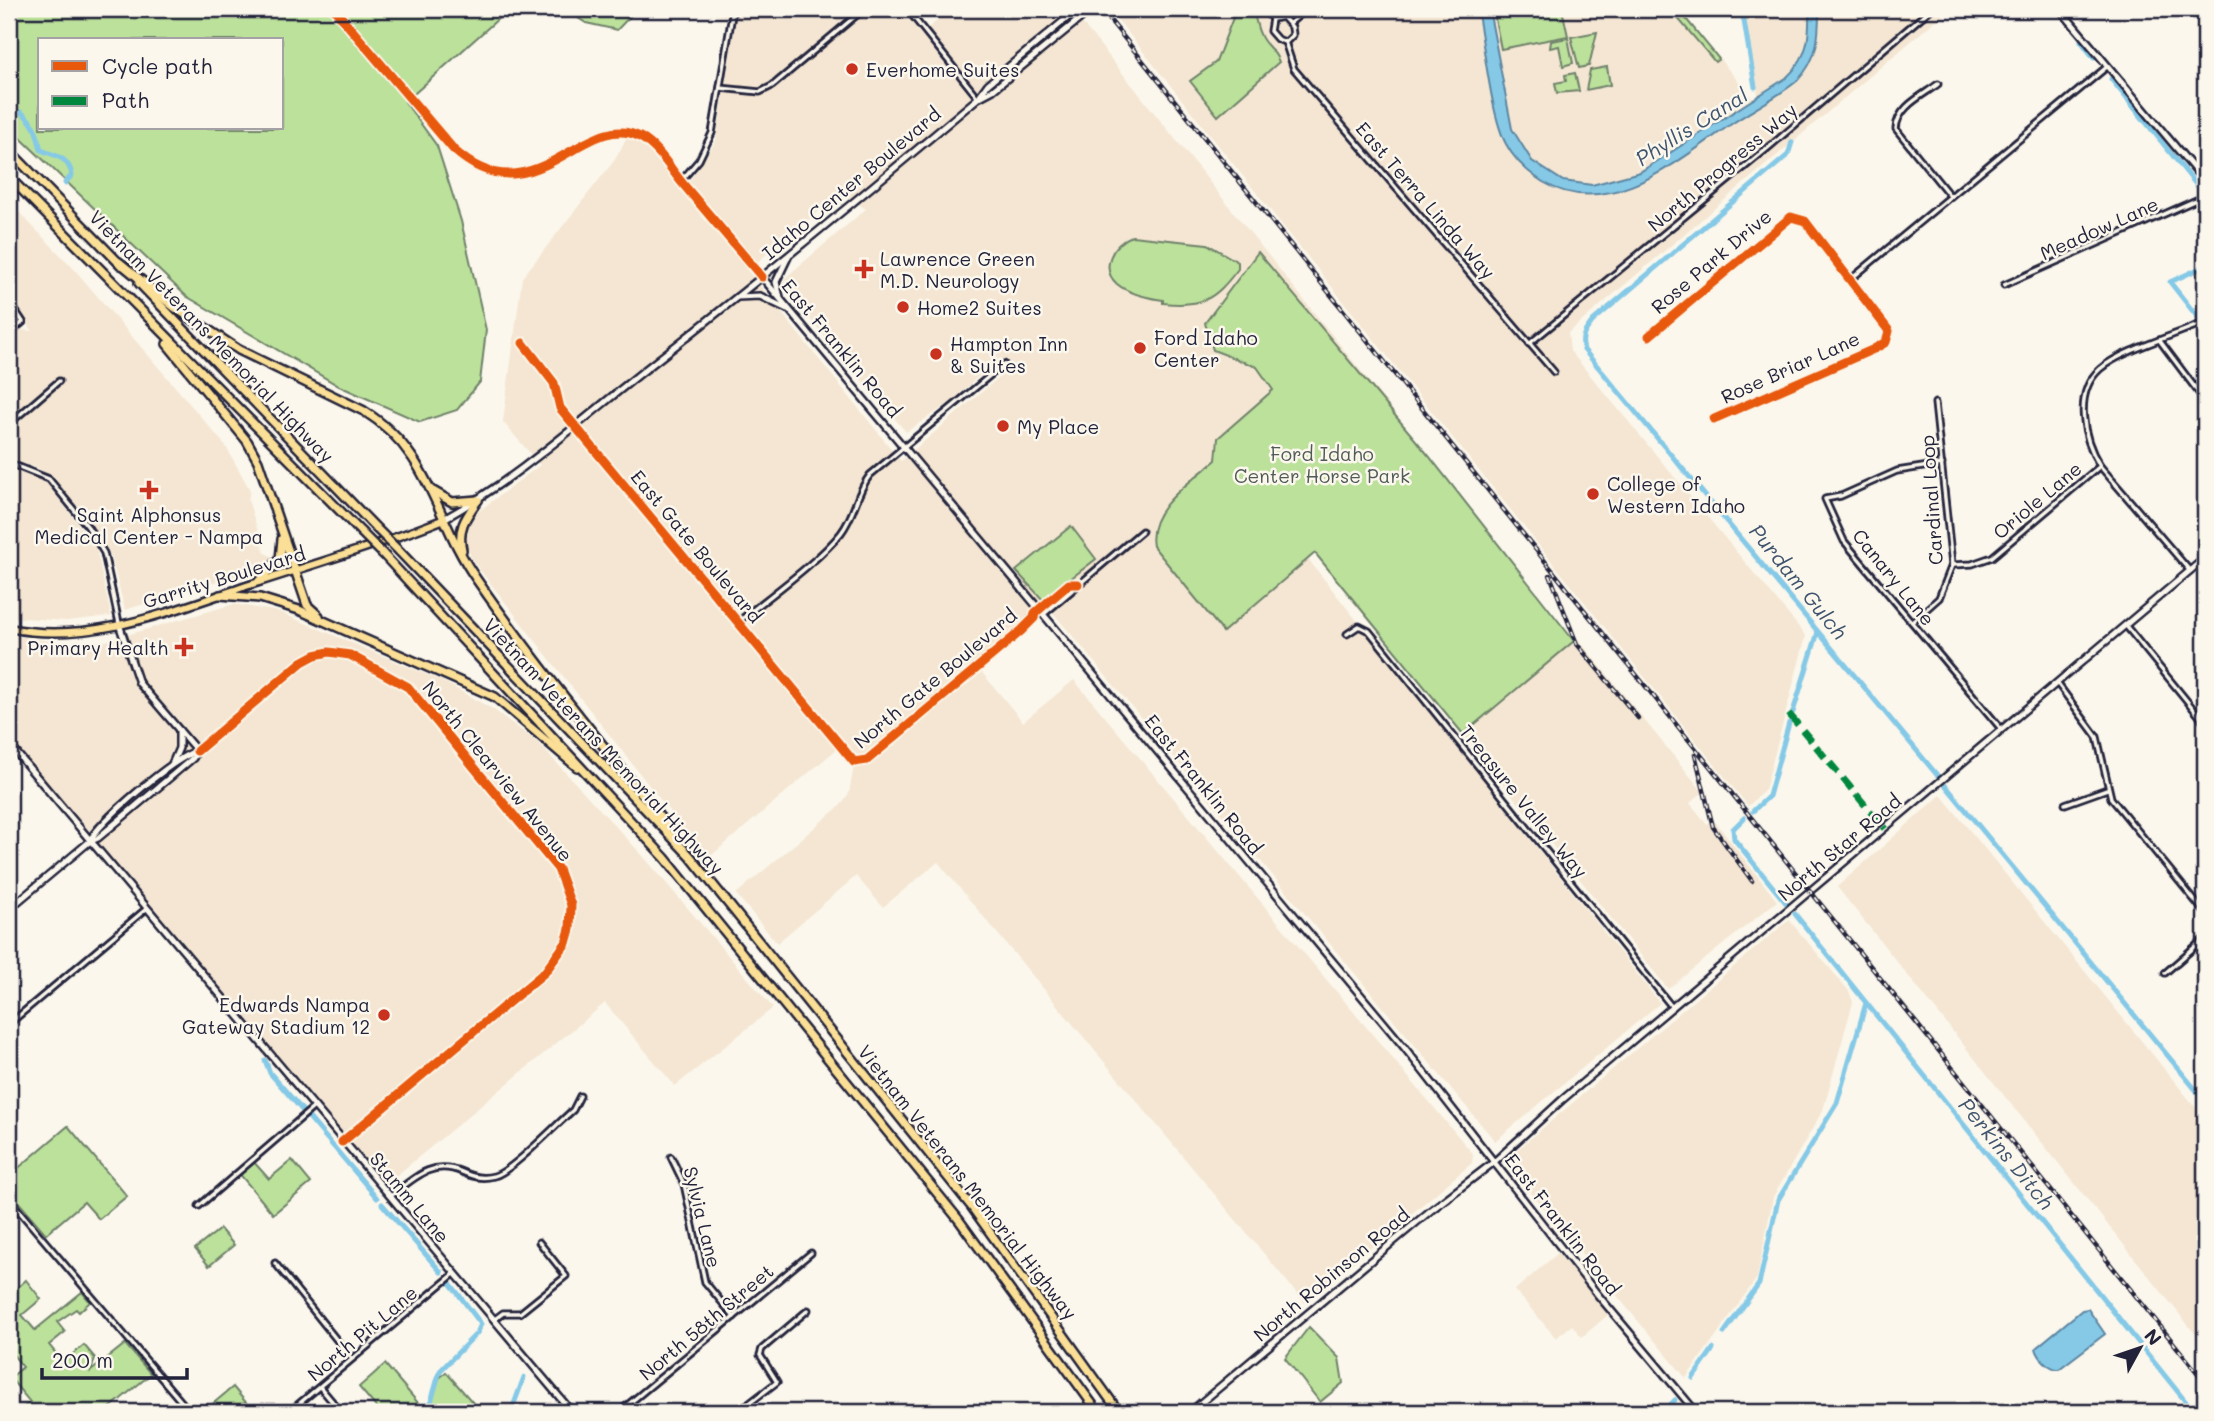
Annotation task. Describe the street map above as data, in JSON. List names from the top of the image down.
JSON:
{
  "streets": {
    "highway": ["Vietnam Veterans Memorial Highway"],
    "main road": [
      "Idaho Center Boulevard",
      "East Franklin Road",
      "East Gate Boulevard",
      "Garrity Boulevard",
      "North Gate Boulevard",
      "North Star Road",
      "Stamm Lane",
      "North Robinson Road"
    ],
    "street": [
      "North Progress Way",
      "East Terra Linda Way",
      "Meadow Lane",
      "Rose Park Drive",
      "Rose Briar Lane",
      "Cardinal Loop",
      "Oriole Lane",
      "Canary Lane",
      "North Clearview Avenue",
      "Treasure Valley Way",
      "Sylvia Lane",
      "North 58th Street",
      "North Pit Lane"
    ]
  },
  "crossings": [
    ["North Progress Way", "East Terra Linda Way"],
    ["Idaho Center Boulevard", "East Franklin Road"],
    ["Idaho Center Boulevard", "East Gate Boulevard"],
    ["Idaho Center Boulevard", "Garrity Boulevard"],
    ["Rose Park Drive", "Rose Briar Lane"],
    ["East Franklin Road", "North Gate Boulevard"],
    ["East Franklin Road", "North Star Road"],
    ["East Franklin Road", "North Robinson Road"],
    ["Cardinal Loop", "Oriole Lane"],
    ["Cardinal Loop", "Canary Lane"],
    ["East Gate Boulevard", "North Gate Boulevard"],
    ["Canary Lane", "North Star Road"],
    ["North Clearview Avenue", "Stamm Lane"],
    ["Treasure Valley Way", "North Star Road"],
    ["North Star Road", "North Robinson Road"],
    ["Stamm Lane", "North Pit Lane"],
    ["Sylvia Lane", "North 58th Street"]
  ],
  "water": ["Phyllis Canal", "Purdam Gulch", "Perkins Ditch"],
  "parks": ["Ford Idaho Center Horse Park"],
  "places": {
    "other": [
      "Everhome Suites",
      "Home2 Suites",
      "Ford Idaho Center",
      "Hampton Inn & Suites",
      "My Place",
      "College of Western Idaho",
      "Edwards Nampa Gateway Stadium 12"
    ],
    "health": ["Lawrence Green M.D. Neurology", "Saint Alphonsus Medical Center - Nampa", "Primary Health"]
  },
  "legend": ["Cycle path", "Path"],
  "scale_bar": "200 m",
  "north": "top right"
}
